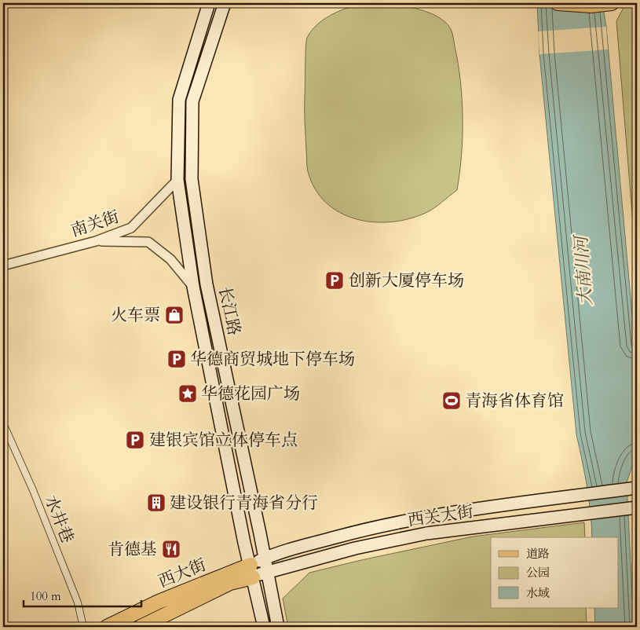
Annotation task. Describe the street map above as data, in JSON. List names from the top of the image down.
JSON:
{
  "streets": {
    "main road": ["长江路", "西关大街", "西大街"],
    "street": ["南关街", "水井巷"]
  },
  "crossings": [
    ["南关街", "长江路"],
    ["长江路", "西关大街"],
    ["长江路", "西大街"],
    ["西关大街", "西大街"]
  ],
  "water": ["大南川河"],
  "places": {
    "parking": ["创新大厦停车场", "华德商贸城地下停车场", "建银宾馆立体停车点"],
    "shop": ["火车票"],
    "place": ["华德花园广场"],
    "sports": ["青海省体育馆"],
    "building": ["建设银行青海省分行"],
    "restaurant": ["肯德基"]
  },
  "legend": ["道路", "公园", "水域"],
  "scale_bar": "100 m"
}
